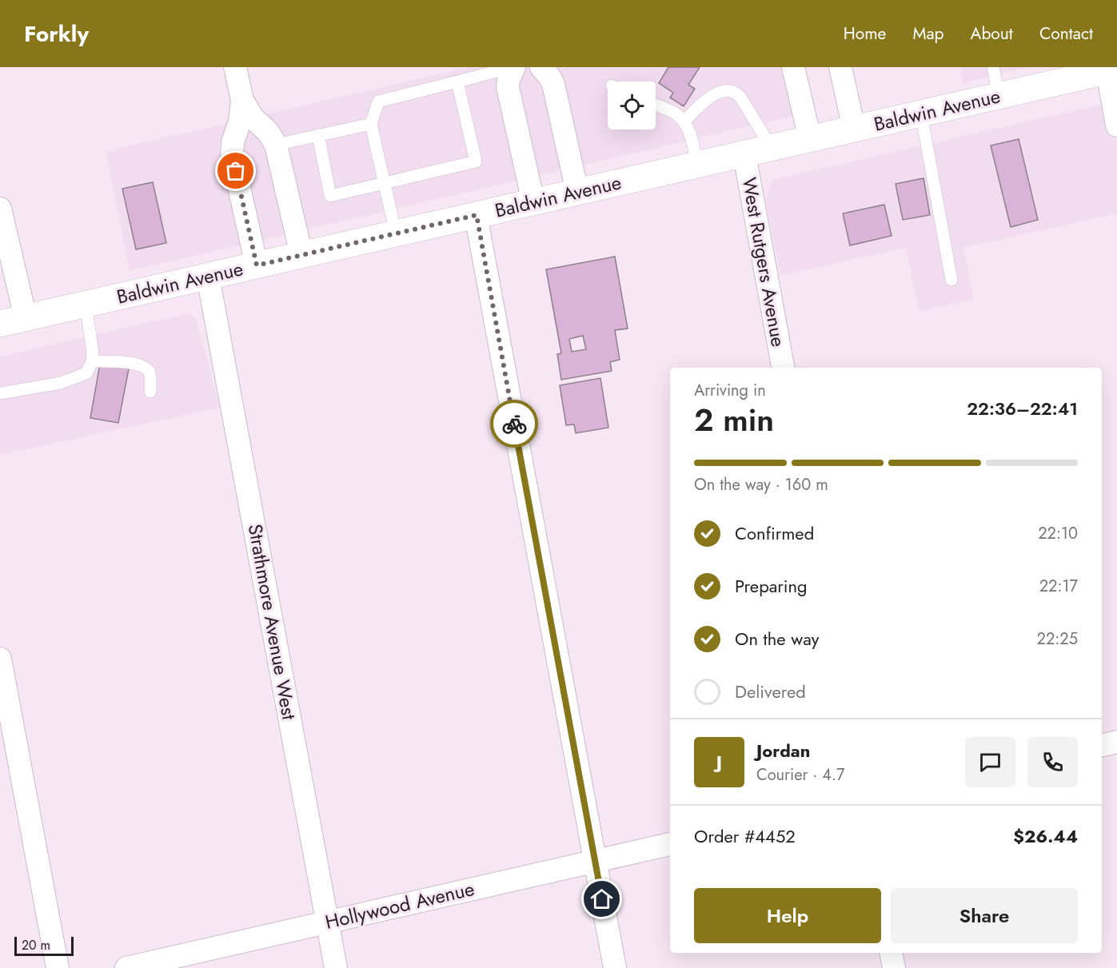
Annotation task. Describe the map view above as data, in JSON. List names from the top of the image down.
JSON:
{
  "streets": {
    "main road": ["Baldwin Avenue"],
    "street": ["West Rutgers Avenue", "Strathmore Avenue West", "Hollywood Avenue"]
  },
  "crossings": [
    ["Baldwin Avenue", "West Rutgers Avenue"],
    ["Baldwin Avenue", "Strathmore Avenue West"],
    ["Strathmore Avenue West", "Hollywood Avenue"]
  ],
  "scale_bar": "20 m",
  "page": {
    "header": "Forkly",
    "nav": [
      "Home",
      "Map",
      "About",
      "Contact"
    ],
    "heading": ["2 min", "Arriving in", "22:36–22:41"],
    "panel": [
      "Jordan",
      "Courier · 4.7",
      "Order #4452",
      "$26.44"
    ],
    "bar": "On the way · 160 m",
    "list": [
      ["Confirmed", "22:10"],
      ["Preparing", "22:17"],
      ["On the way", "22:25"],
      "Delivered"
    ],
    "round": "J",
    "buttons": ["Help", "Share"],
    "scale": "20 m"
  }
}
